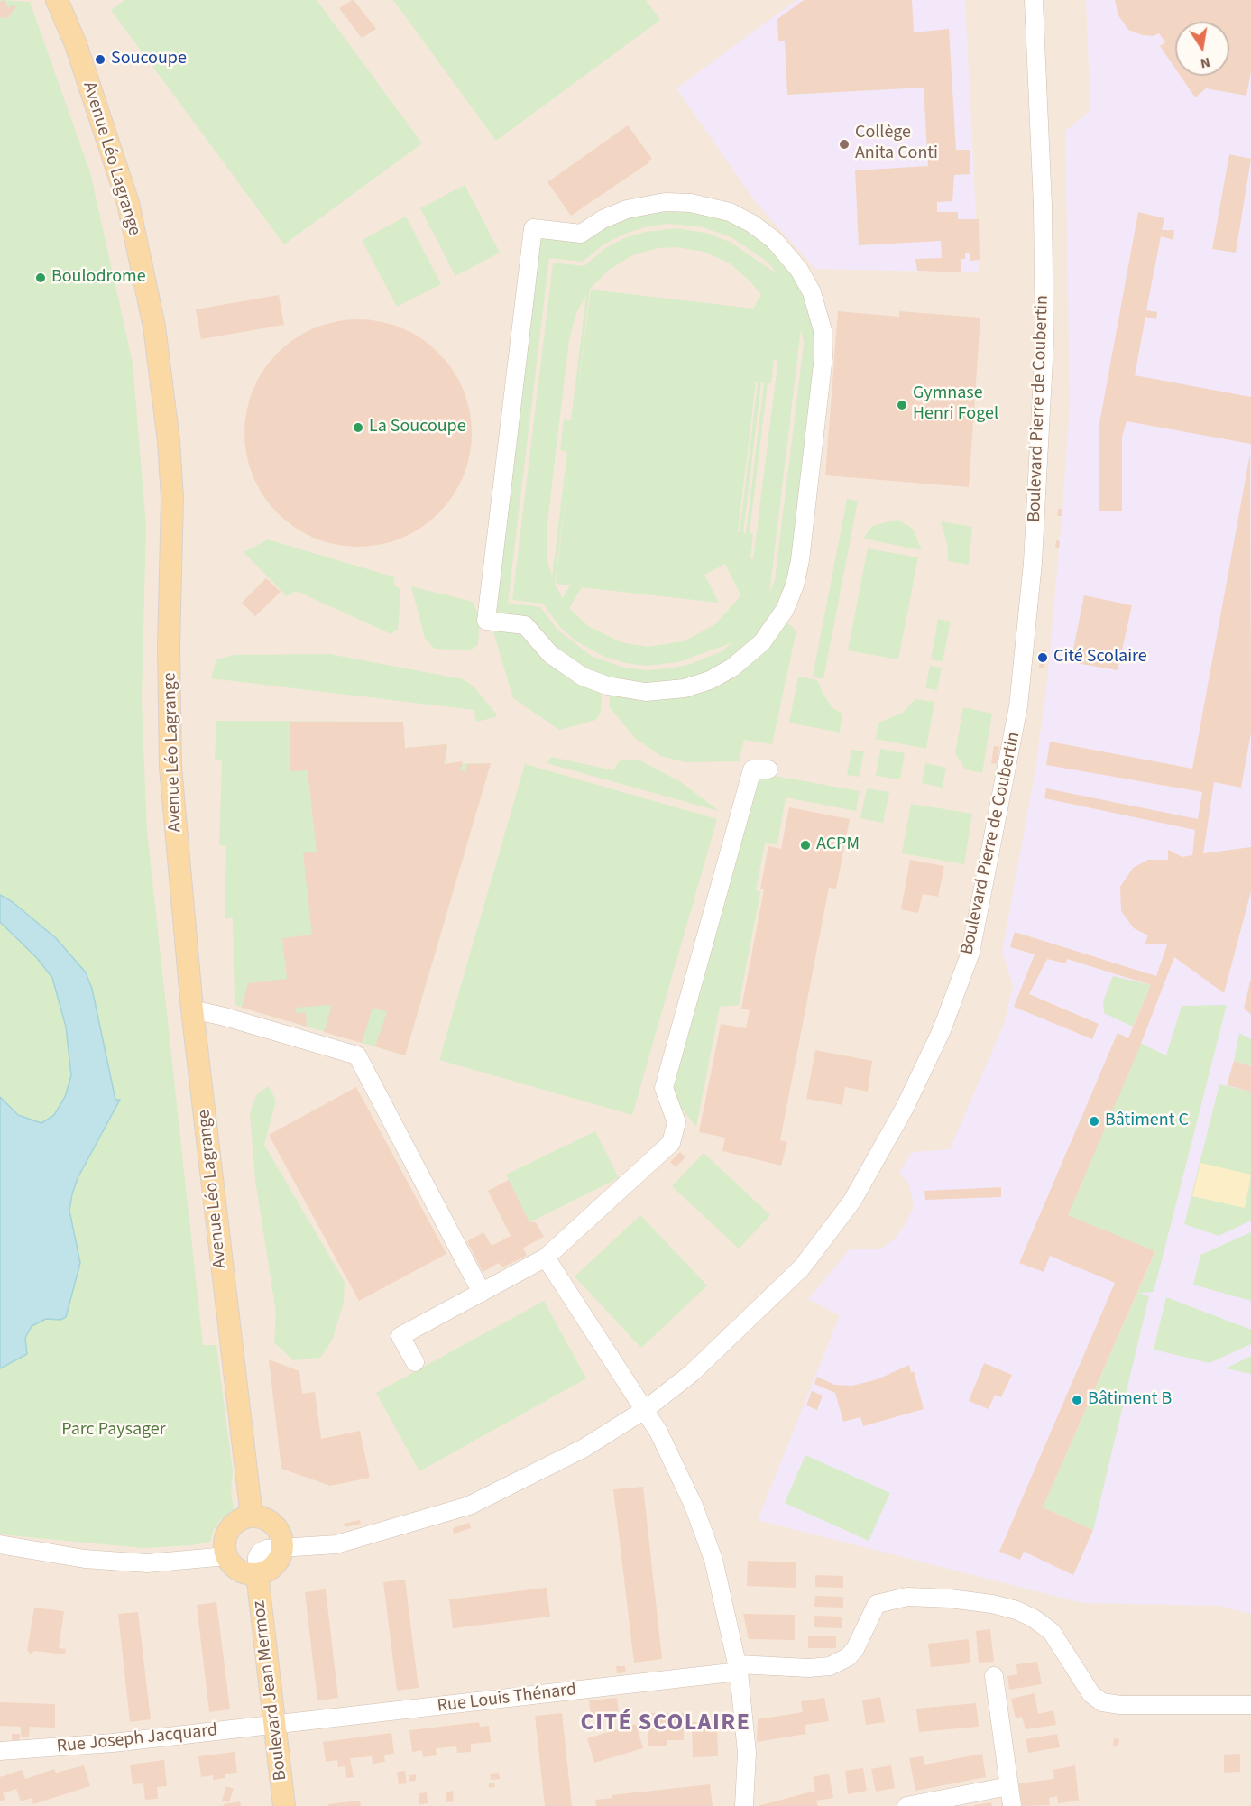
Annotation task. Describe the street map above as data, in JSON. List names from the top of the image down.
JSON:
{
  "streets": {
    "main road": ["Avenue Léo Lagrange", "Boulevard Jean Mermoz"],
    "street": ["Boulevard Pierre de Coubertin", "Rue Louis Thénard", "Rue Joseph Jacquard"]
  },
  "crossings": [
    ["Avenue Léo Lagrange", "Boulevard Pierre de Coubertin"],
    ["Avenue Léo Lagrange", "Boulevard Jean Mermoz"],
    ["Boulevard Pierre de Coubertin", "Boulevard Jean Mermoz"],
    ["Boulevard Jean Mermoz", "Rue Louis Thénard"],
    ["Boulevard Jean Mermoz", "Rue Joseph Jacquard"],
    ["Rue Louis Thénard", "Rue Joseph Jacquard"]
  ],
  "districts": ["CITÉ SCOLAIRE"],
  "parks": ["Parc Paysager"],
  "places": [
    "Soucoupe",
    "Collège Anita Conti",
    "Boulodrome",
    "Gymnase Henri Fogel",
    "La Soucoupe",
    "Cité Scolaire",
    "ACPM",
    "Bâtiment C",
    "Bâtiment B"
  ],
  "north": "bottom"
}
